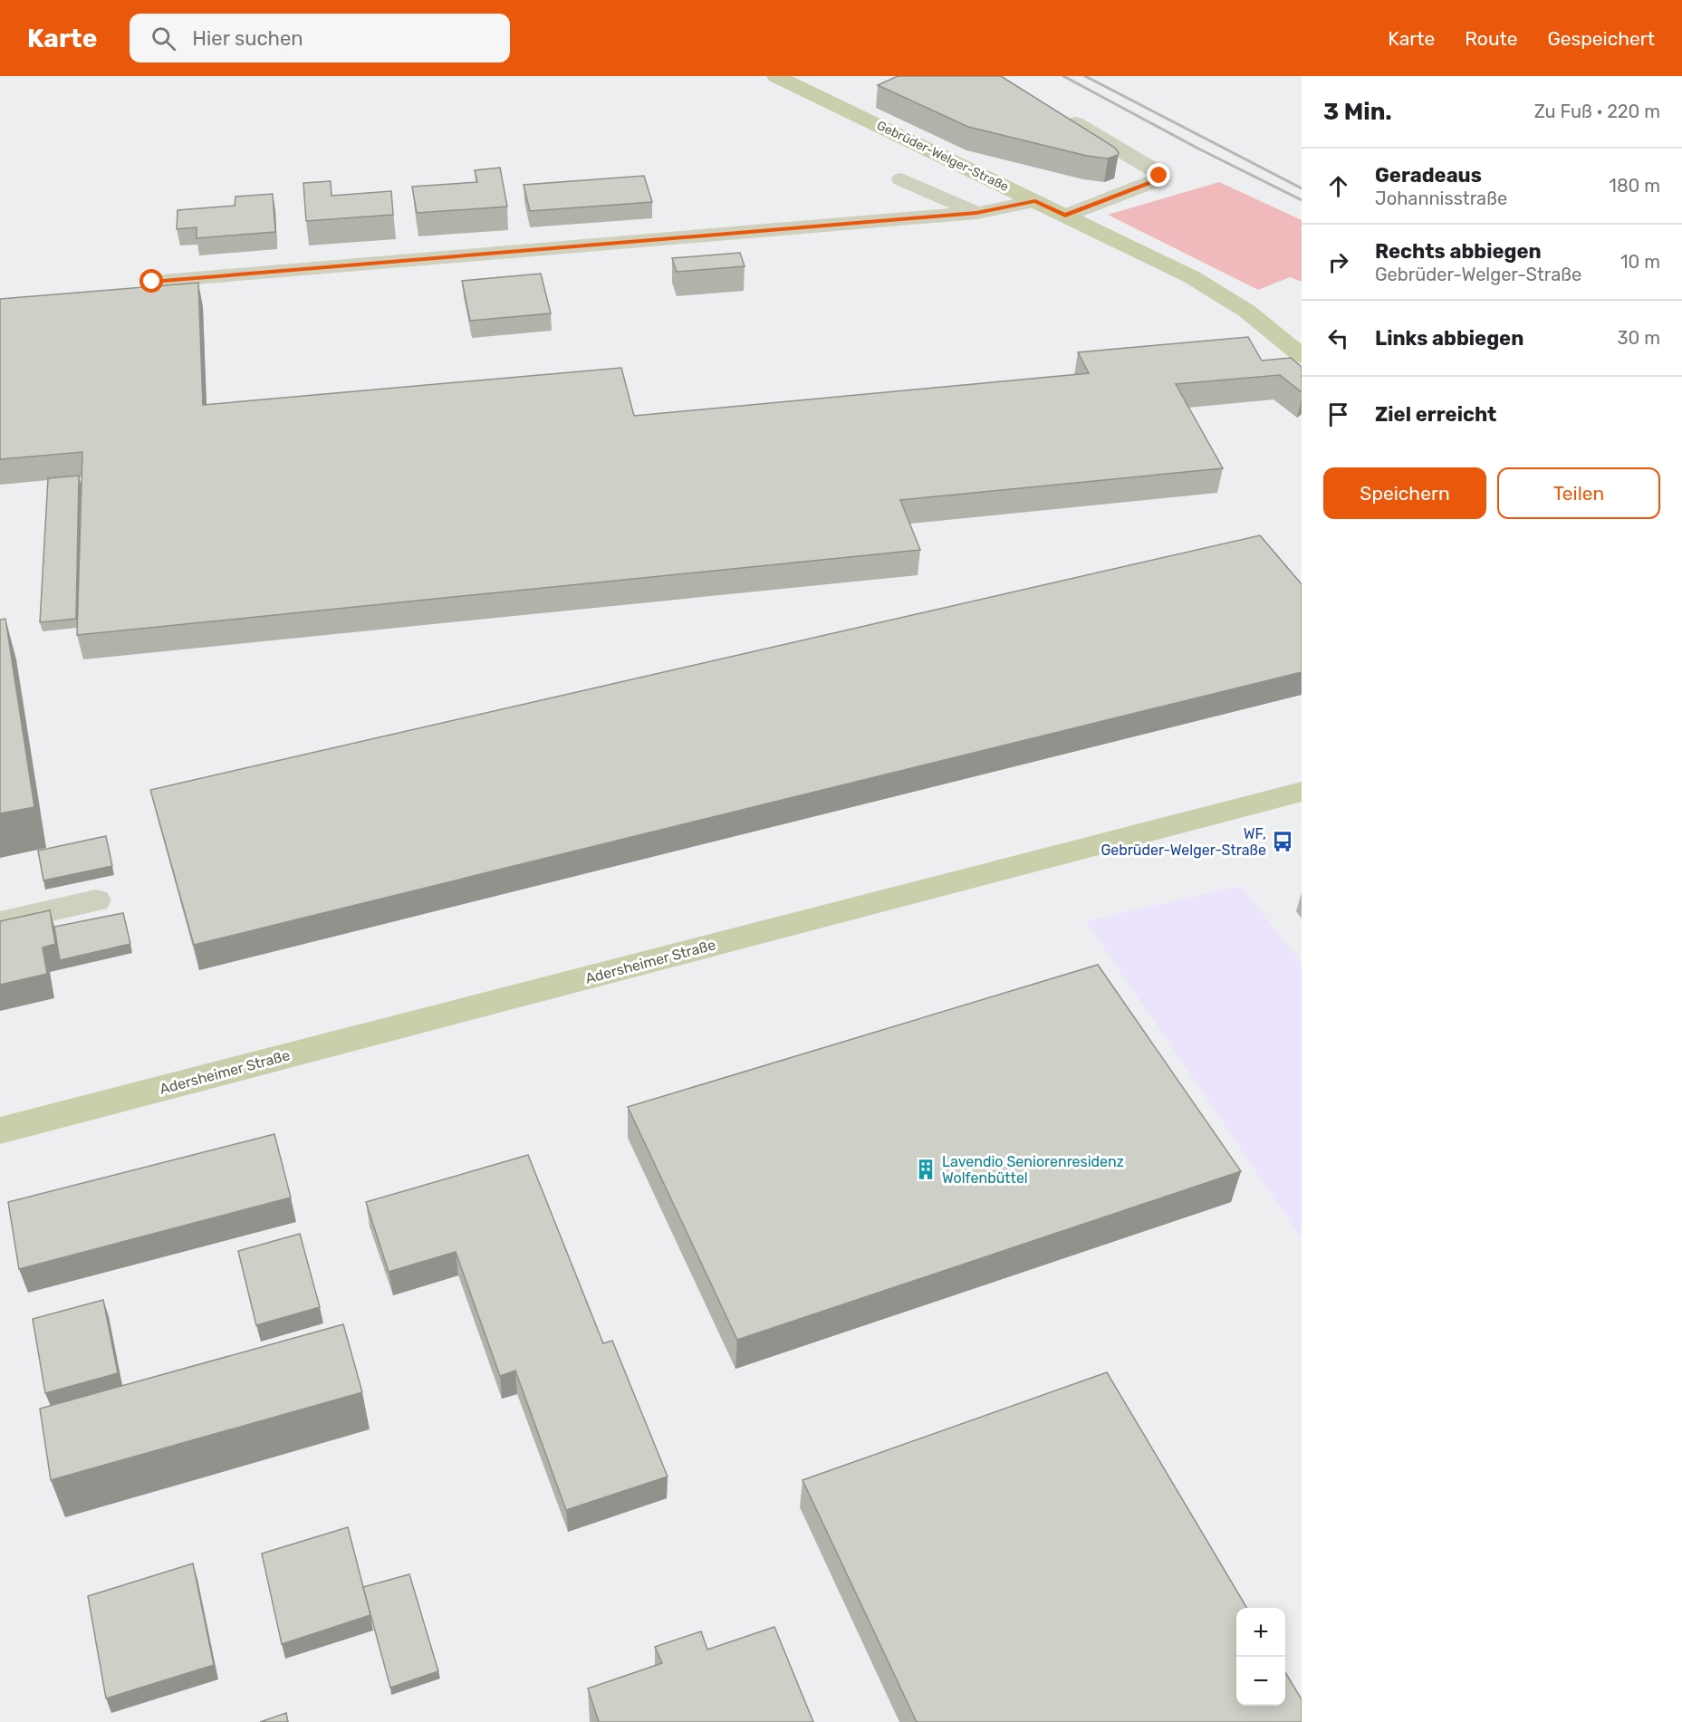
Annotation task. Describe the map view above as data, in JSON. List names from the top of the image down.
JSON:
{
  "streets": {
    "main road": ["Gebrüder-Welger-Straße", "Adersheimer Straße"]
  },
  "places": {
    "bus stop": ["WF, Gebrüder-Welger-Straße"],
    "building": ["Lavendio Seniorenresidenz Wolfenbüttel"]
  },
  "page": {
    "header": "Karte",
    "search": "Hier suchen",
    "nav": ["Karte", "Route", "Gespeichert"],
    "heading": ["3 Min.", "Zu Fuß · 220 m"],
    "list": [
      ["Geradeaus", "Johannisstraße", "180 m"],
      ["Rechts abbiegen", "Gebrüder-Welger-Straße", "10 m"],
      ["Links abbiegen", "30 m"],
      "Ziel erreicht"
    ],
    "buttons": ["Speichern", "Teilen"],
    "map_buttons": ["+", "−"]
  }
}
